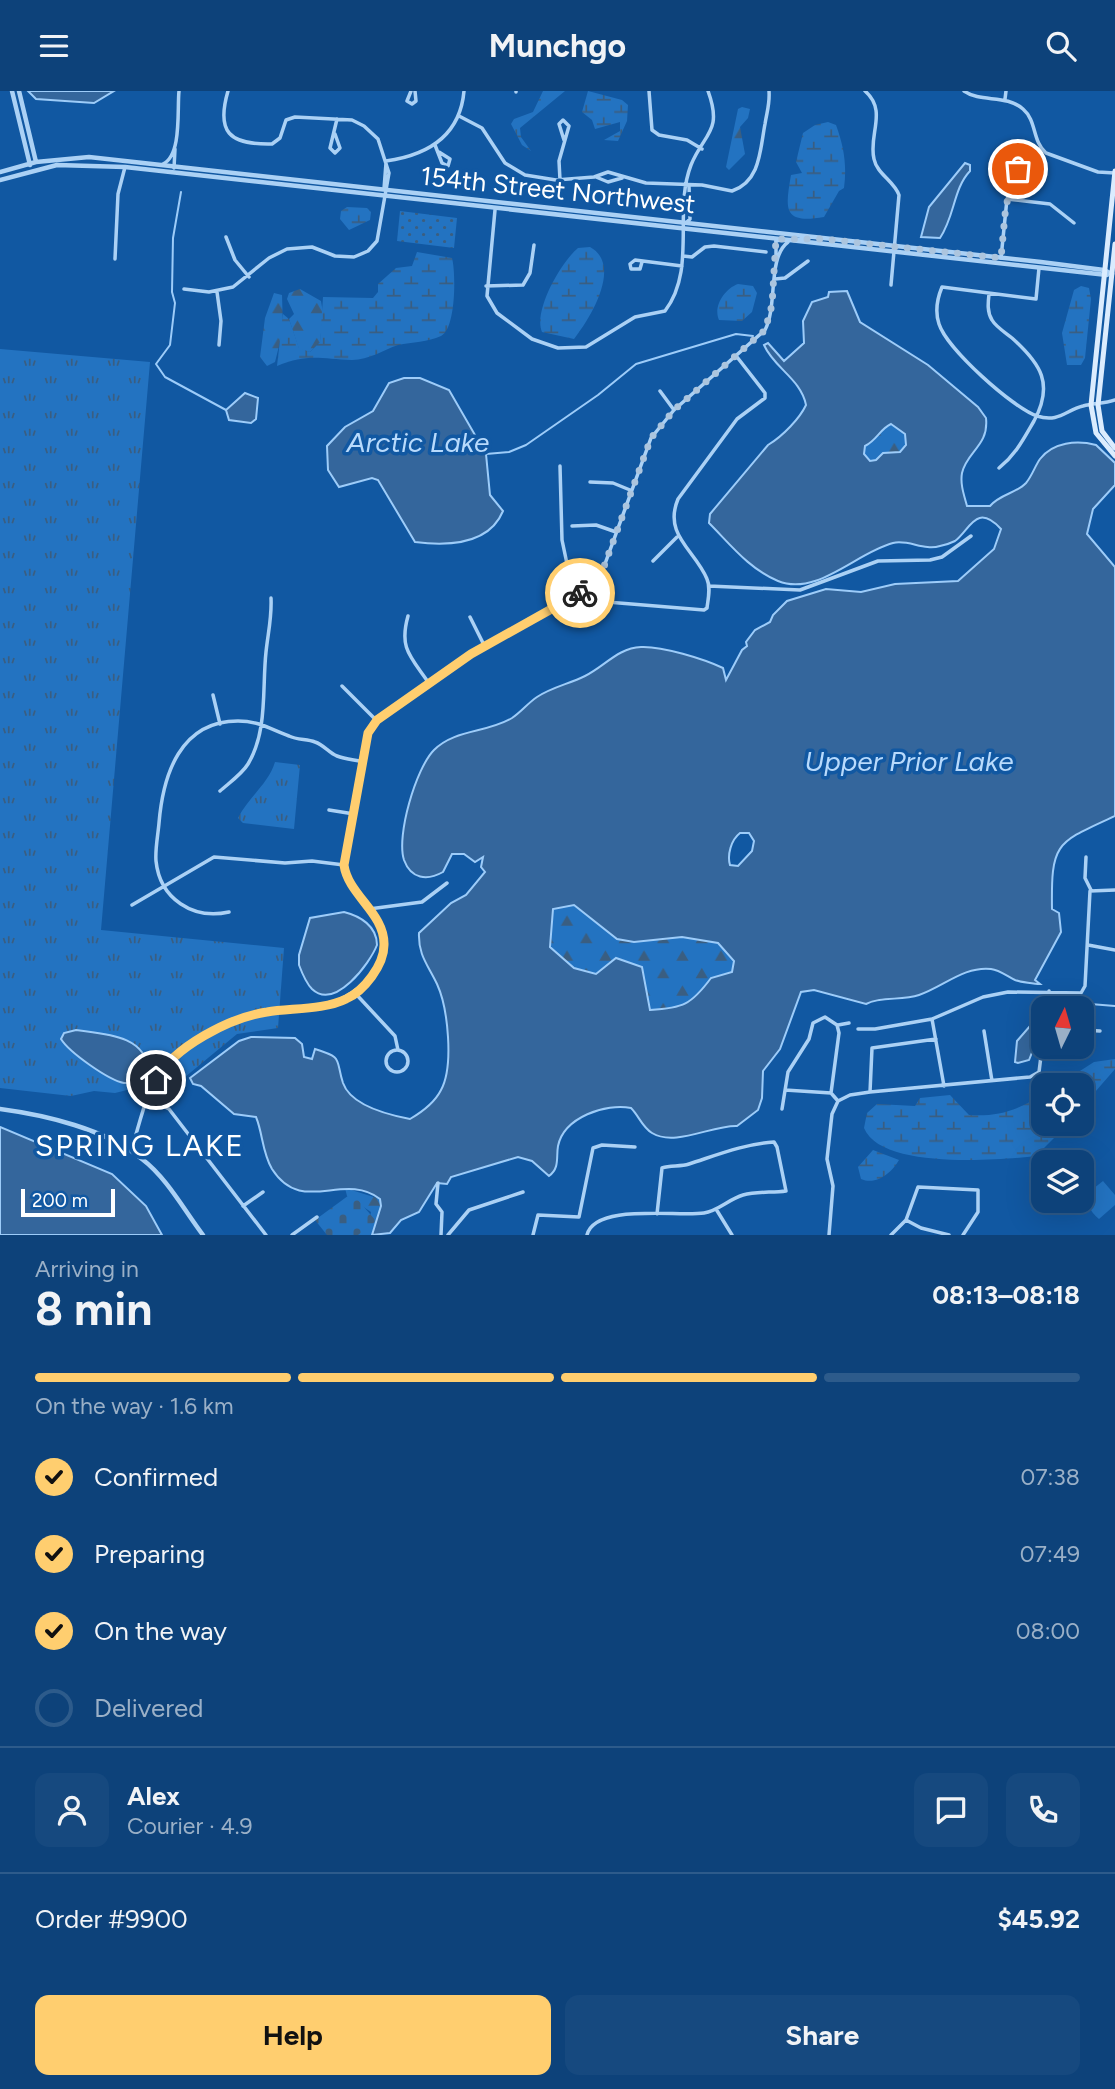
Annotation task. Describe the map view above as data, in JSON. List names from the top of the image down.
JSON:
{
  "streets": {
    "street": ["154th Street Northwest"]
  },
  "districts": ["SPRING LAKE"],
  "water": ["Arctic Lake", "Upper Prior Lake"],
  "scale_bar": "200 m",
  "north": "top",
  "page": {
    "header": "Munchgo",
    "scale": "200 m",
    "heading": ["8 min", "Arriving in", "08:13–08:18"],
    "panel": [
      "Alex",
      "Courier · 4.9",
      "Order #9900",
      "$45.92"
    ],
    "bar": "On the way · 1.6 km",
    "list": [
      ["Confirmed", "07:38"],
      ["Preparing", "07:49"],
      ["On the way", "08:00"],
      "Delivered"
    ],
    "buttons": ["Help", "Share"]
  }
}
